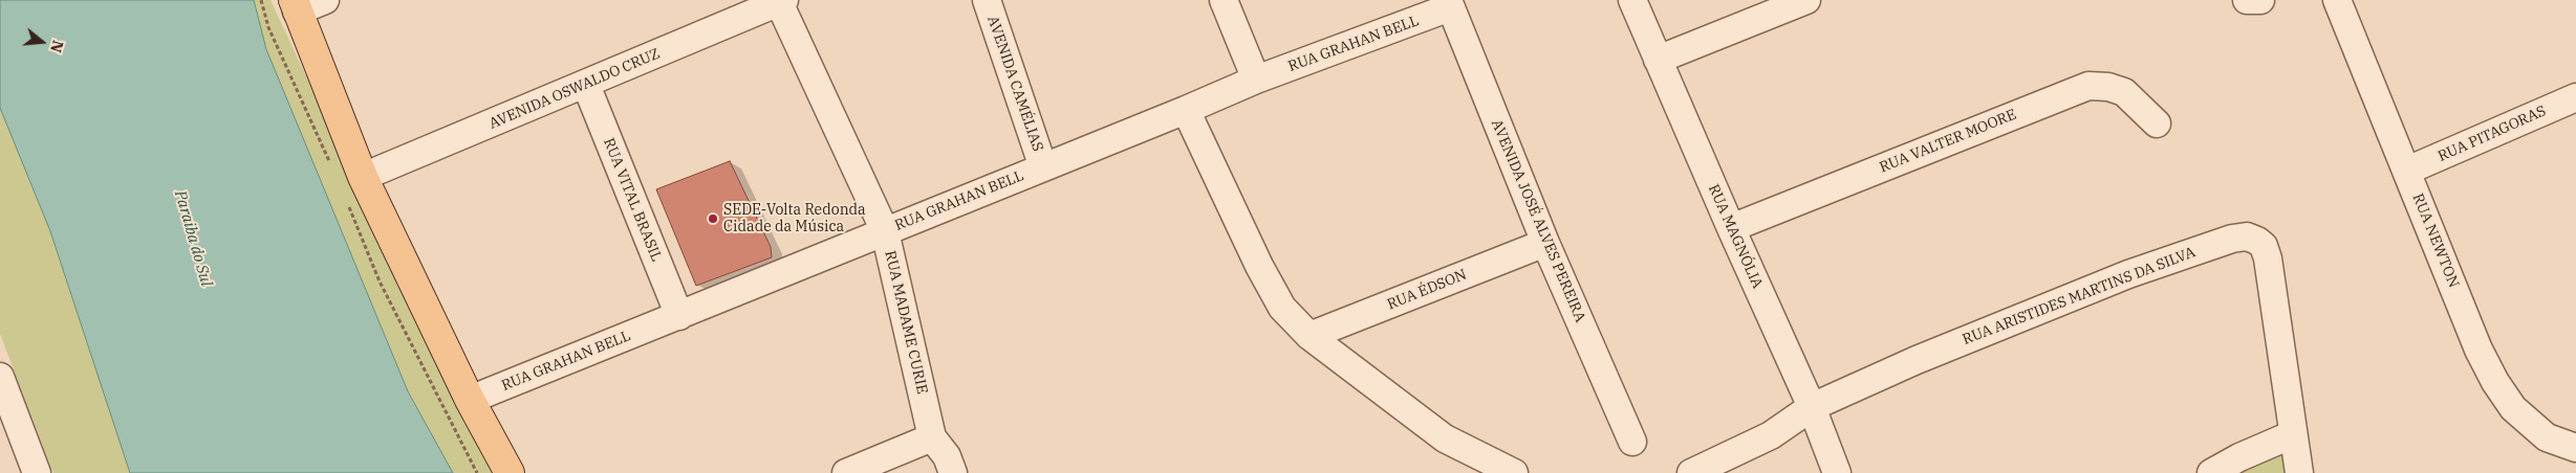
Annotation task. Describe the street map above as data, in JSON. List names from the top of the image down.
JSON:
{
  "streets": {
    "street": [
      "RUA GRAHAN BELL",
      "AVENIDA CAMÉLIAS",
      "AVENIDA OSWALDO CRUZ",
      "RUA PITAGORAS",
      "RUA VALTER MOORE",
      "RUA VITAL BRASIL",
      "AVENIDA JOSÉ ALVES PEREIRA",
      "RUA MAGNÓLIA",
      "RUA NEWTON",
      "RUA ÉDSON",
      "RUA ARISTIDES MARTINS DA SILVA",
      "RUA MADAME CURIE"
    ]
  },
  "crossings": [
    ["RUA GRAHAN BELL", "AVENIDA CAMÉLIAS"],
    ["RUA GRAHAN BELL", "RUA VITAL BRASIL"],
    ["RUA GRAHAN BELL", "AVENIDA JOSÉ ALVES PEREIRA"],
    ["RUA GRAHAN BELL", "RUA MADAME CURIE"],
    ["AVENIDA OSWALDO CRUZ", "RUA VITAL BRASIL"],
    ["AVENIDA OSWALDO CRUZ", "RUA MADAME CURIE"],
    ["RUA PITAGORAS", "RUA NEWTON"],
    ["RUA VALTER MOORE", "RUA MAGNÓLIA"],
    ["AVENIDA JOSÉ ALVES PEREIRA", "RUA ÉDSON"],
    ["RUA MAGNÓLIA", "RUA ARISTIDES MARTINS DA SILVA"]
  ],
  "water": ["Paraiba do Sul"],
  "places": ["SEDE-Volta Redonda Cidade da Música"],
  "north": "right"
}
